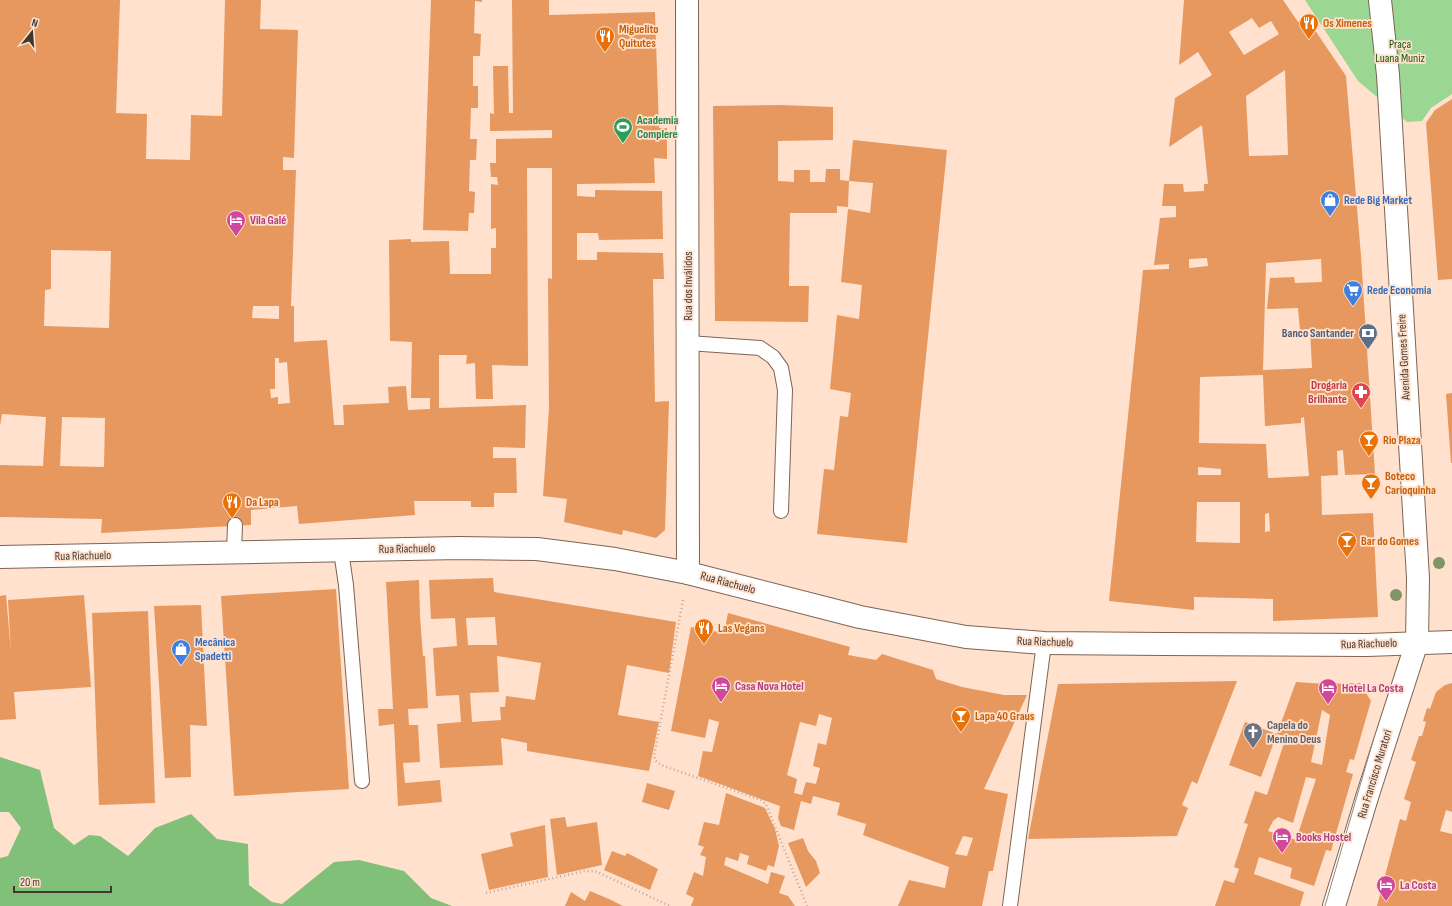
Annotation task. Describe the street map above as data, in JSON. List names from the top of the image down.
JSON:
{
  "streets": {
    "street": [
      "Rua dos Inválidos",
      "Avenida Gomes Freire",
      "Rua Riachuelo",
      "Rua Francisco Muratori"
    ]
  },
  "crossings": [
    ["Rua dos Inválidos", "Rua Riachuelo"],
    ["Avenida Gomes Freire", "Rua Riachuelo"],
    ["Avenida Gomes Freire", "Rua Francisco Muratori"],
    ["Rua Riachuelo", "Rua Francisco Muratori"]
  ],
  "parks": ["Praça Luana Muniz"],
  "places": {
    "restaurant": [
      "Os Ximenes",
      "Miguelito Quitutes",
      "Da Lapa",
      "Las Vegans"
    ],
    "sports": ["Academia Complere"],
    "shop": ["Rede Big Market", "Mecânica Spadetti"],
    "hotel": [
      "Vila Galé",
      "Casa Nova Hotel",
      "Hotel La Costa",
      "Books Hostel",
      "La Costa"
    ],
    "supermarket": ["Rede Economia"],
    "bank": ["Banco Santander"],
    "pharmacy": ["Drogaria Brilhante"],
    "bar": [
      "Rio Plaza",
      "Boteco Carioquinha",
      "Bar do Gomes",
      "Lapa 40 Graus"
    ],
    "church": ["Capela do Menino Deus"]
  },
  "scale_bar": "20 m",
  "north": "top"
}
